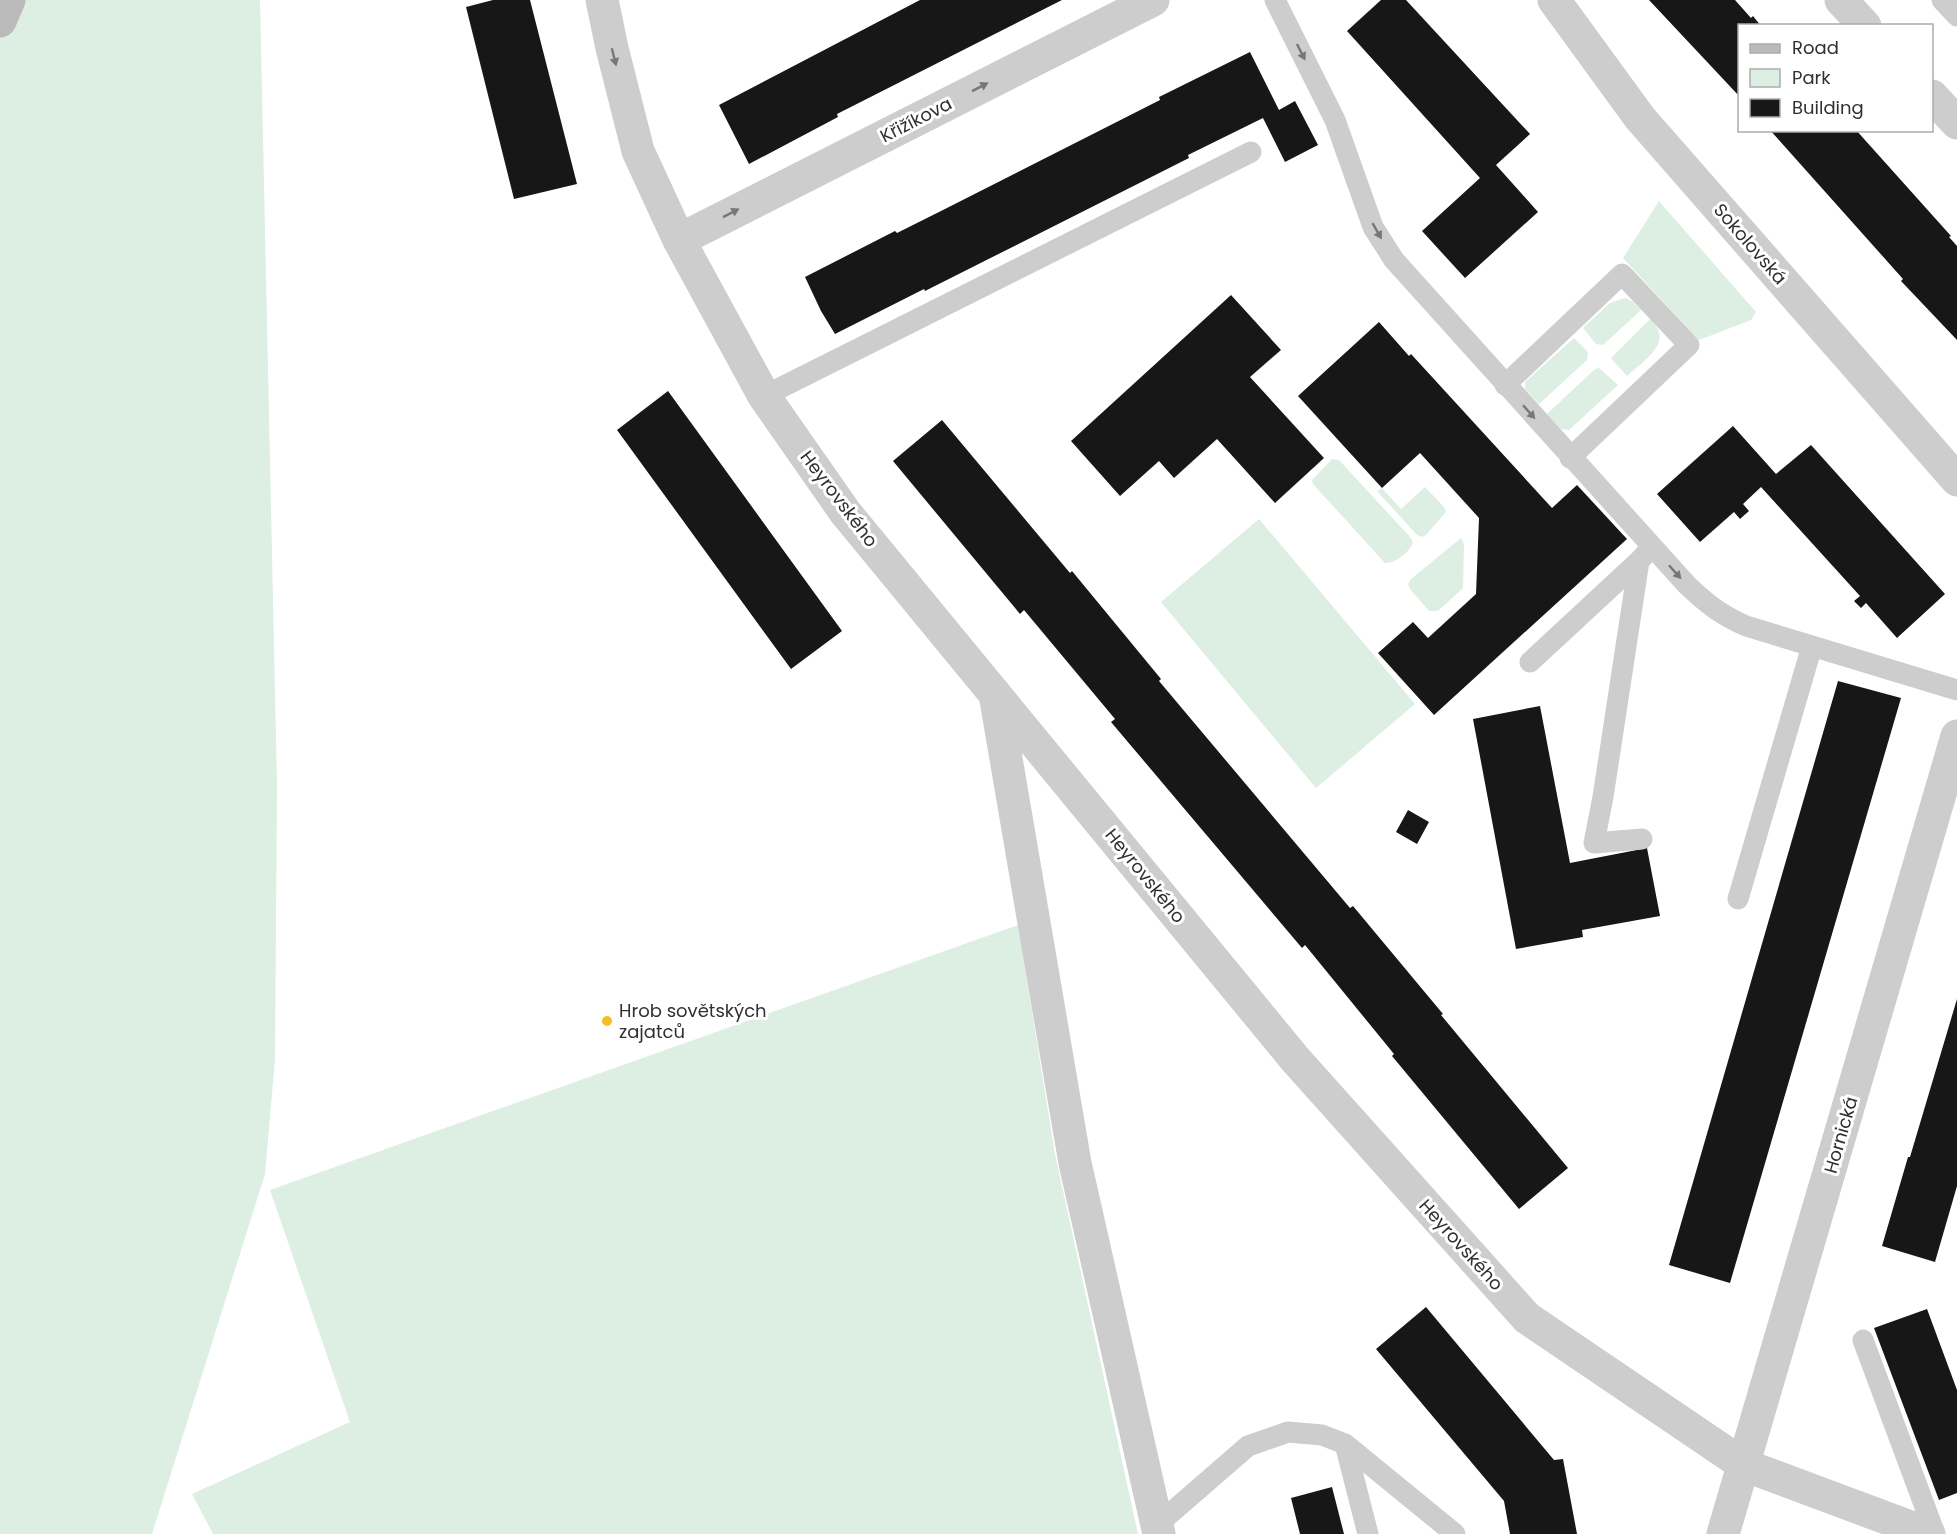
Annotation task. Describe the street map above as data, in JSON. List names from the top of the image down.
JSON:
{
  "streets": {
    "street": [
      "Křižíkova",
      "Sokolovská",
      "Heyrovského",
      "Hornická"
    ]
  },
  "crossings": [
    ["Křižíkova", "Heyrovského"],
    ["Heyrovského", "Hornická"]
  ],
  "one_way": ["Křižíkova"],
  "places": ["Hrob sovětských zajatců"],
  "legend": ["Road", "Park", "Building"]
}
